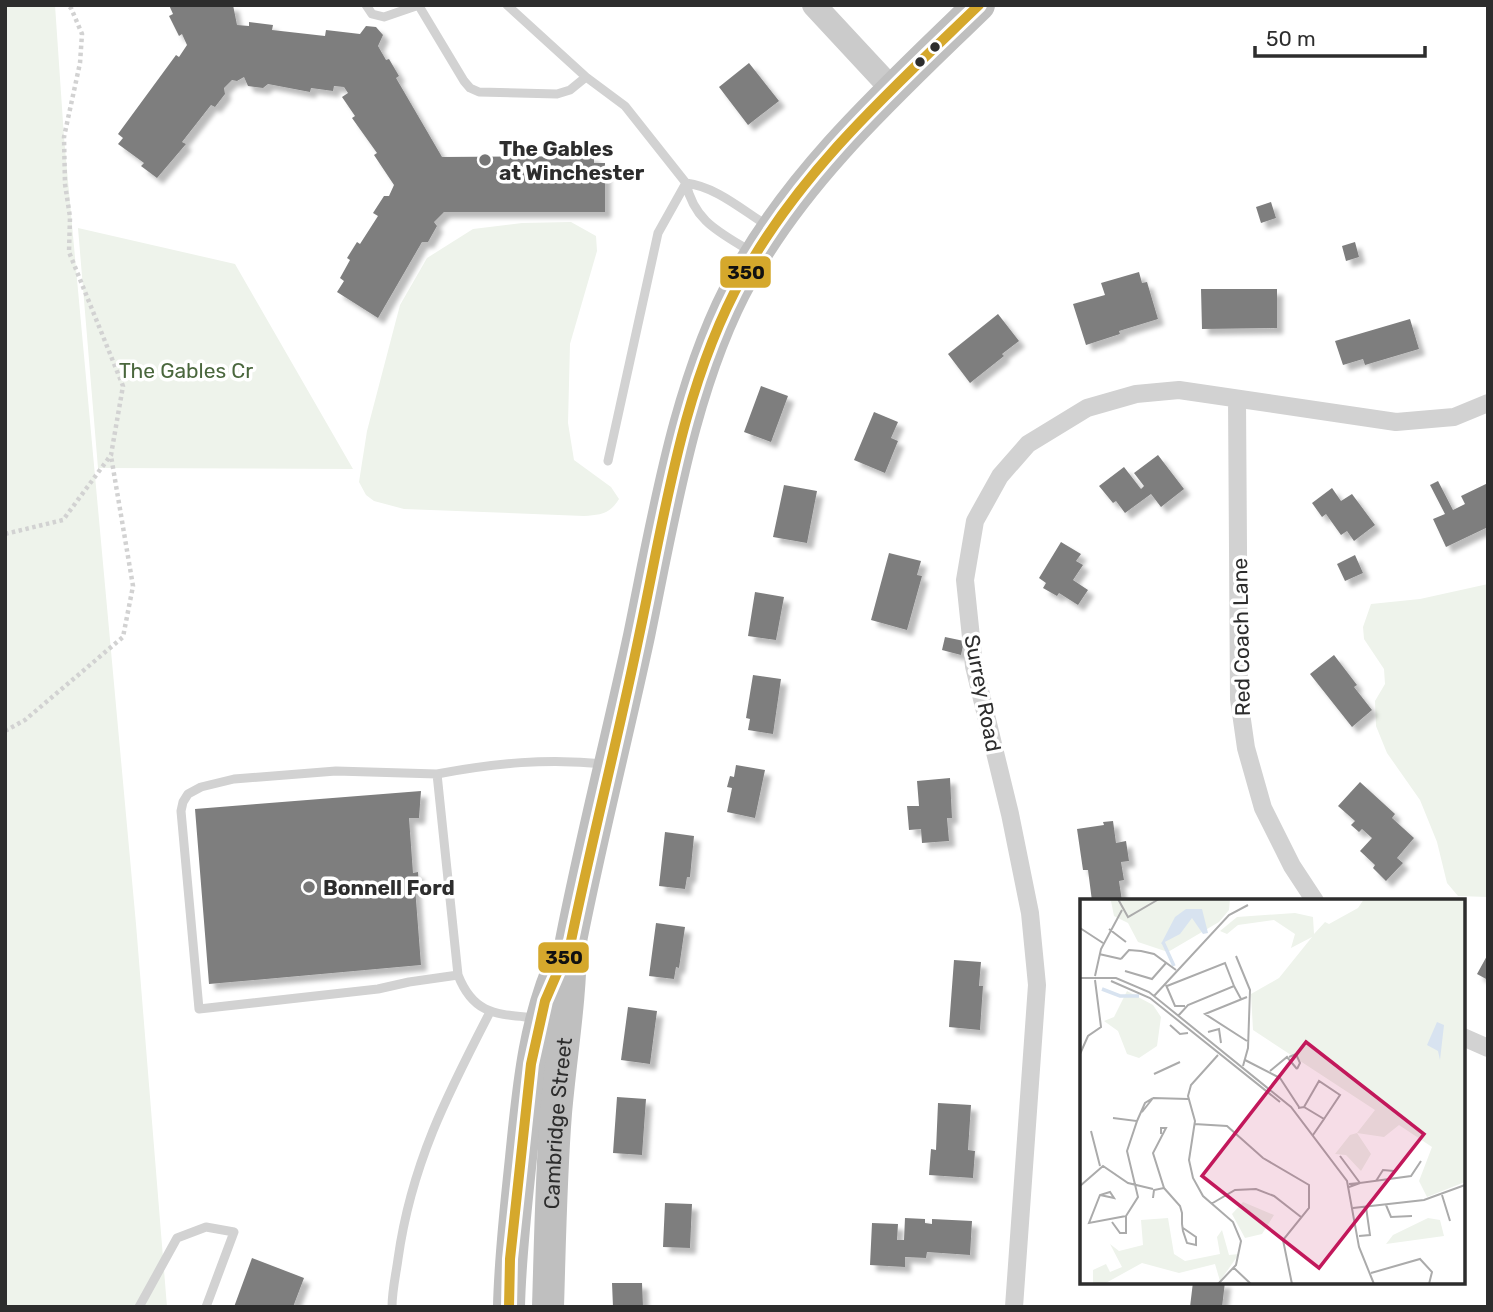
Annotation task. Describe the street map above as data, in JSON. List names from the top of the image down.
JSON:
{
  "streets": {
    "highway": ["Cambridge Street"],
    "street": ["Red Coach Lane", "Surrey Road"]
  },
  "crossings": [
    ["Red Coach Lane", "Surrey Road"]
  ],
  "parks": ["The Gables Cr"],
  "places": ["The Gables at Winchester", "Bonnell Ford"],
  "lines": ["transit line 350"],
  "scale_bar": "50 m"
}
